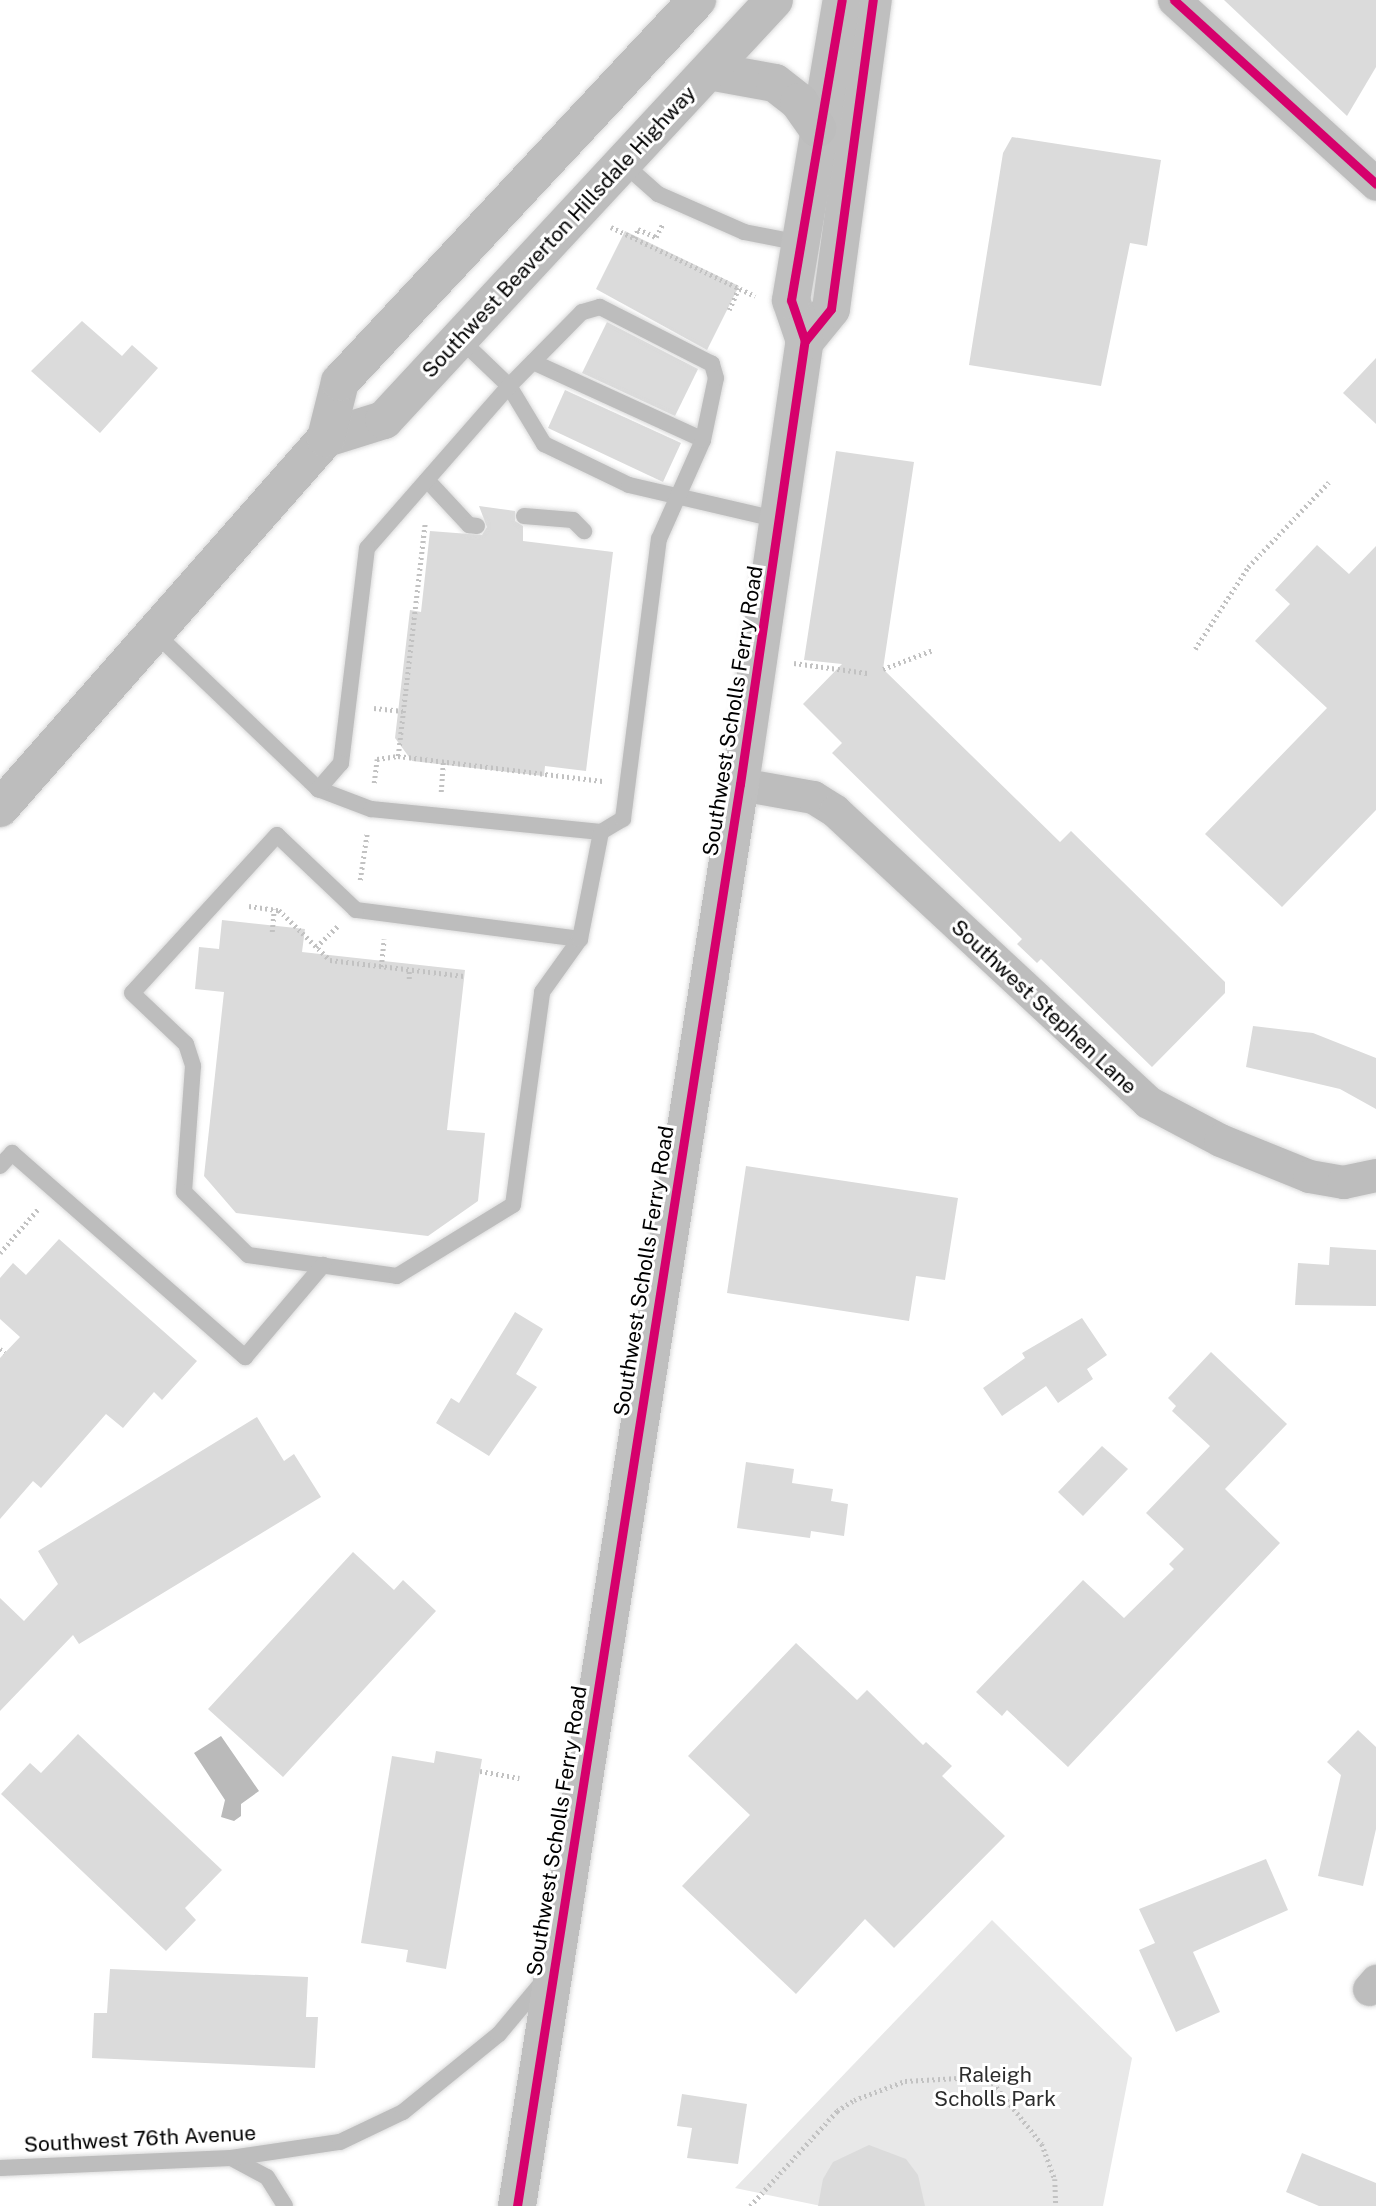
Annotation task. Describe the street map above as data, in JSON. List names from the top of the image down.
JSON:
{
  "streets": {
    "main road": ["Southwest Beaverton Hillsdale Highway", "Southwest Scholls Ferry Road"],
    "street": ["Southwest Stephen Lane"],
    "lane": ["Southwest 76th Avenue"]
  },
  "crossings": [
    ["Southwest Scholls Ferry Road", "Southwest Stephen Lane"],
    ["Southwest Scholls Ferry Road", "Southwest 76th Avenue"]
  ],
  "parks": ["Raleigh Scholls Park"]
}
